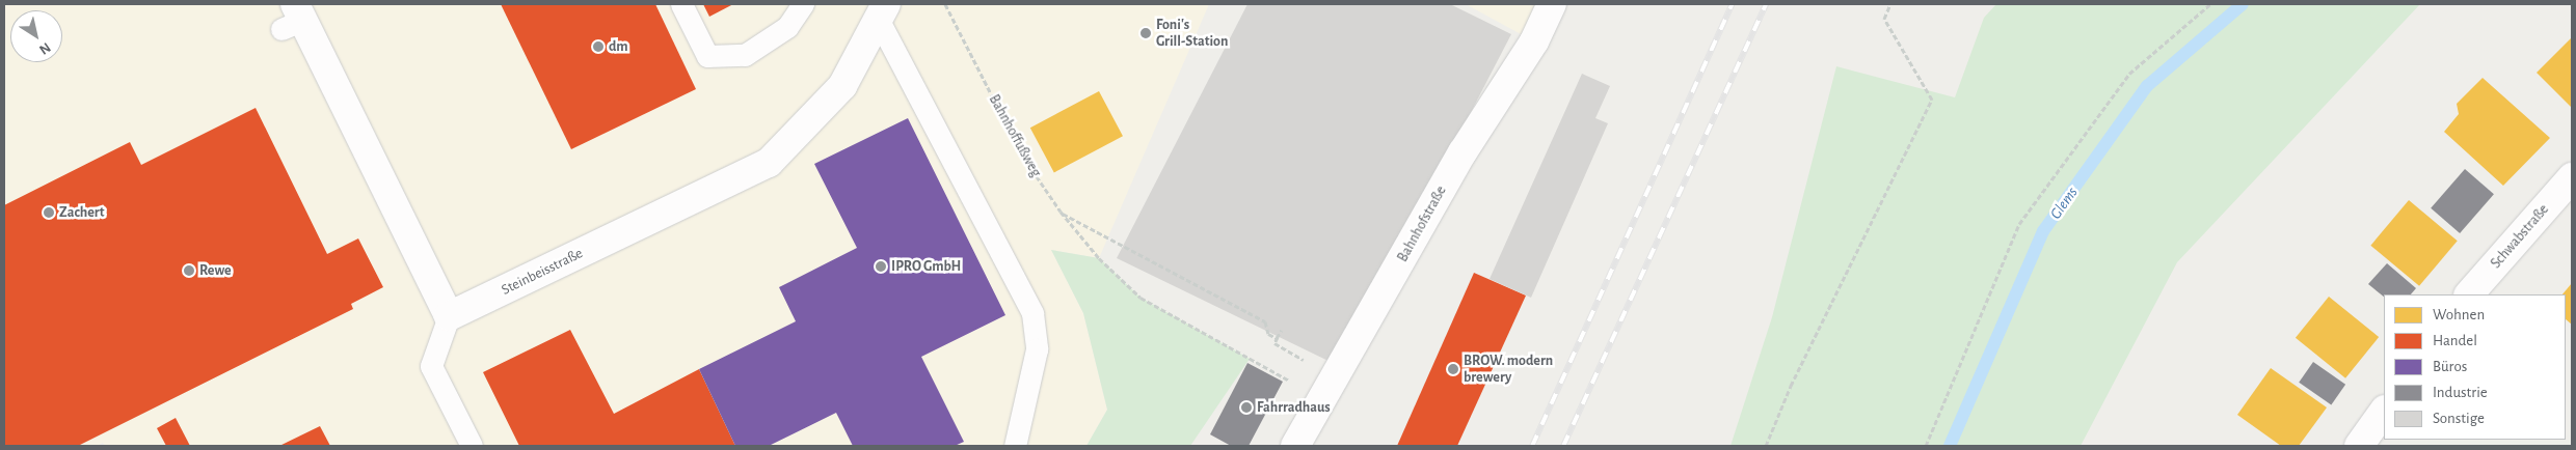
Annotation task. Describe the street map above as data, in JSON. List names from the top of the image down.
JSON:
{
  "streets": {
    "street": ["Bahnhofstraße", "Schwabstraße", "Steinbeisstraße"],
    "path": ["Bahnhoffußweg"]
  },
  "water": ["Glems"],
  "places": [
    "Foni's Grill-Station",
    "dm",
    "Zachert",
    "IPRO GmbH",
    "Rewe",
    "BROW. modern brewery",
    "Fahrradhaus"
  ],
  "legend": [
    "Wohnen",
    "Handel",
    "Büros",
    "Industrie",
    "Sonstige"
  ],
  "north": "bottom right"
}
